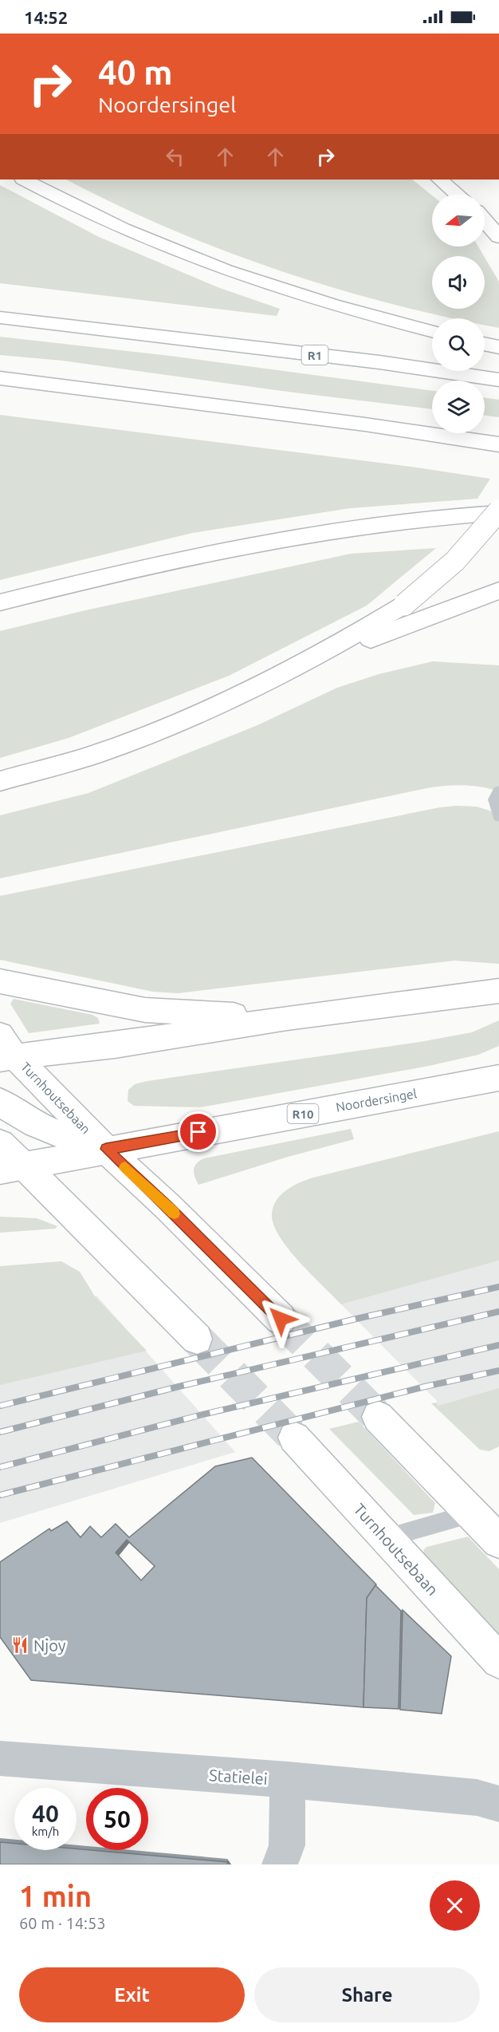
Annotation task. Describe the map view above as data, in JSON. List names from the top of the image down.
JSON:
{
  "streets": {
    "main road": [
      "R1",
      "Turnhoutsebaan",
      "Noordersingel",
      "R10"
    ],
    "street": ["Statielei"]
  },
  "crossings": [
    ["Turnhoutsebaan", "Noordersingel"]
  ],
  "places": {
    "restaurant": ["Njoy"]
  },
  "north": "left",
  "page": {
    "status": "14:52",
    "turn": ["40 m", "Noordersingel"],
    "speed": "40 km/h",
    "limit": "50",
    "heading": ["1 min", "60 m · 14:53"],
    "buttons": ["Exit", "Share"]
  }
}
